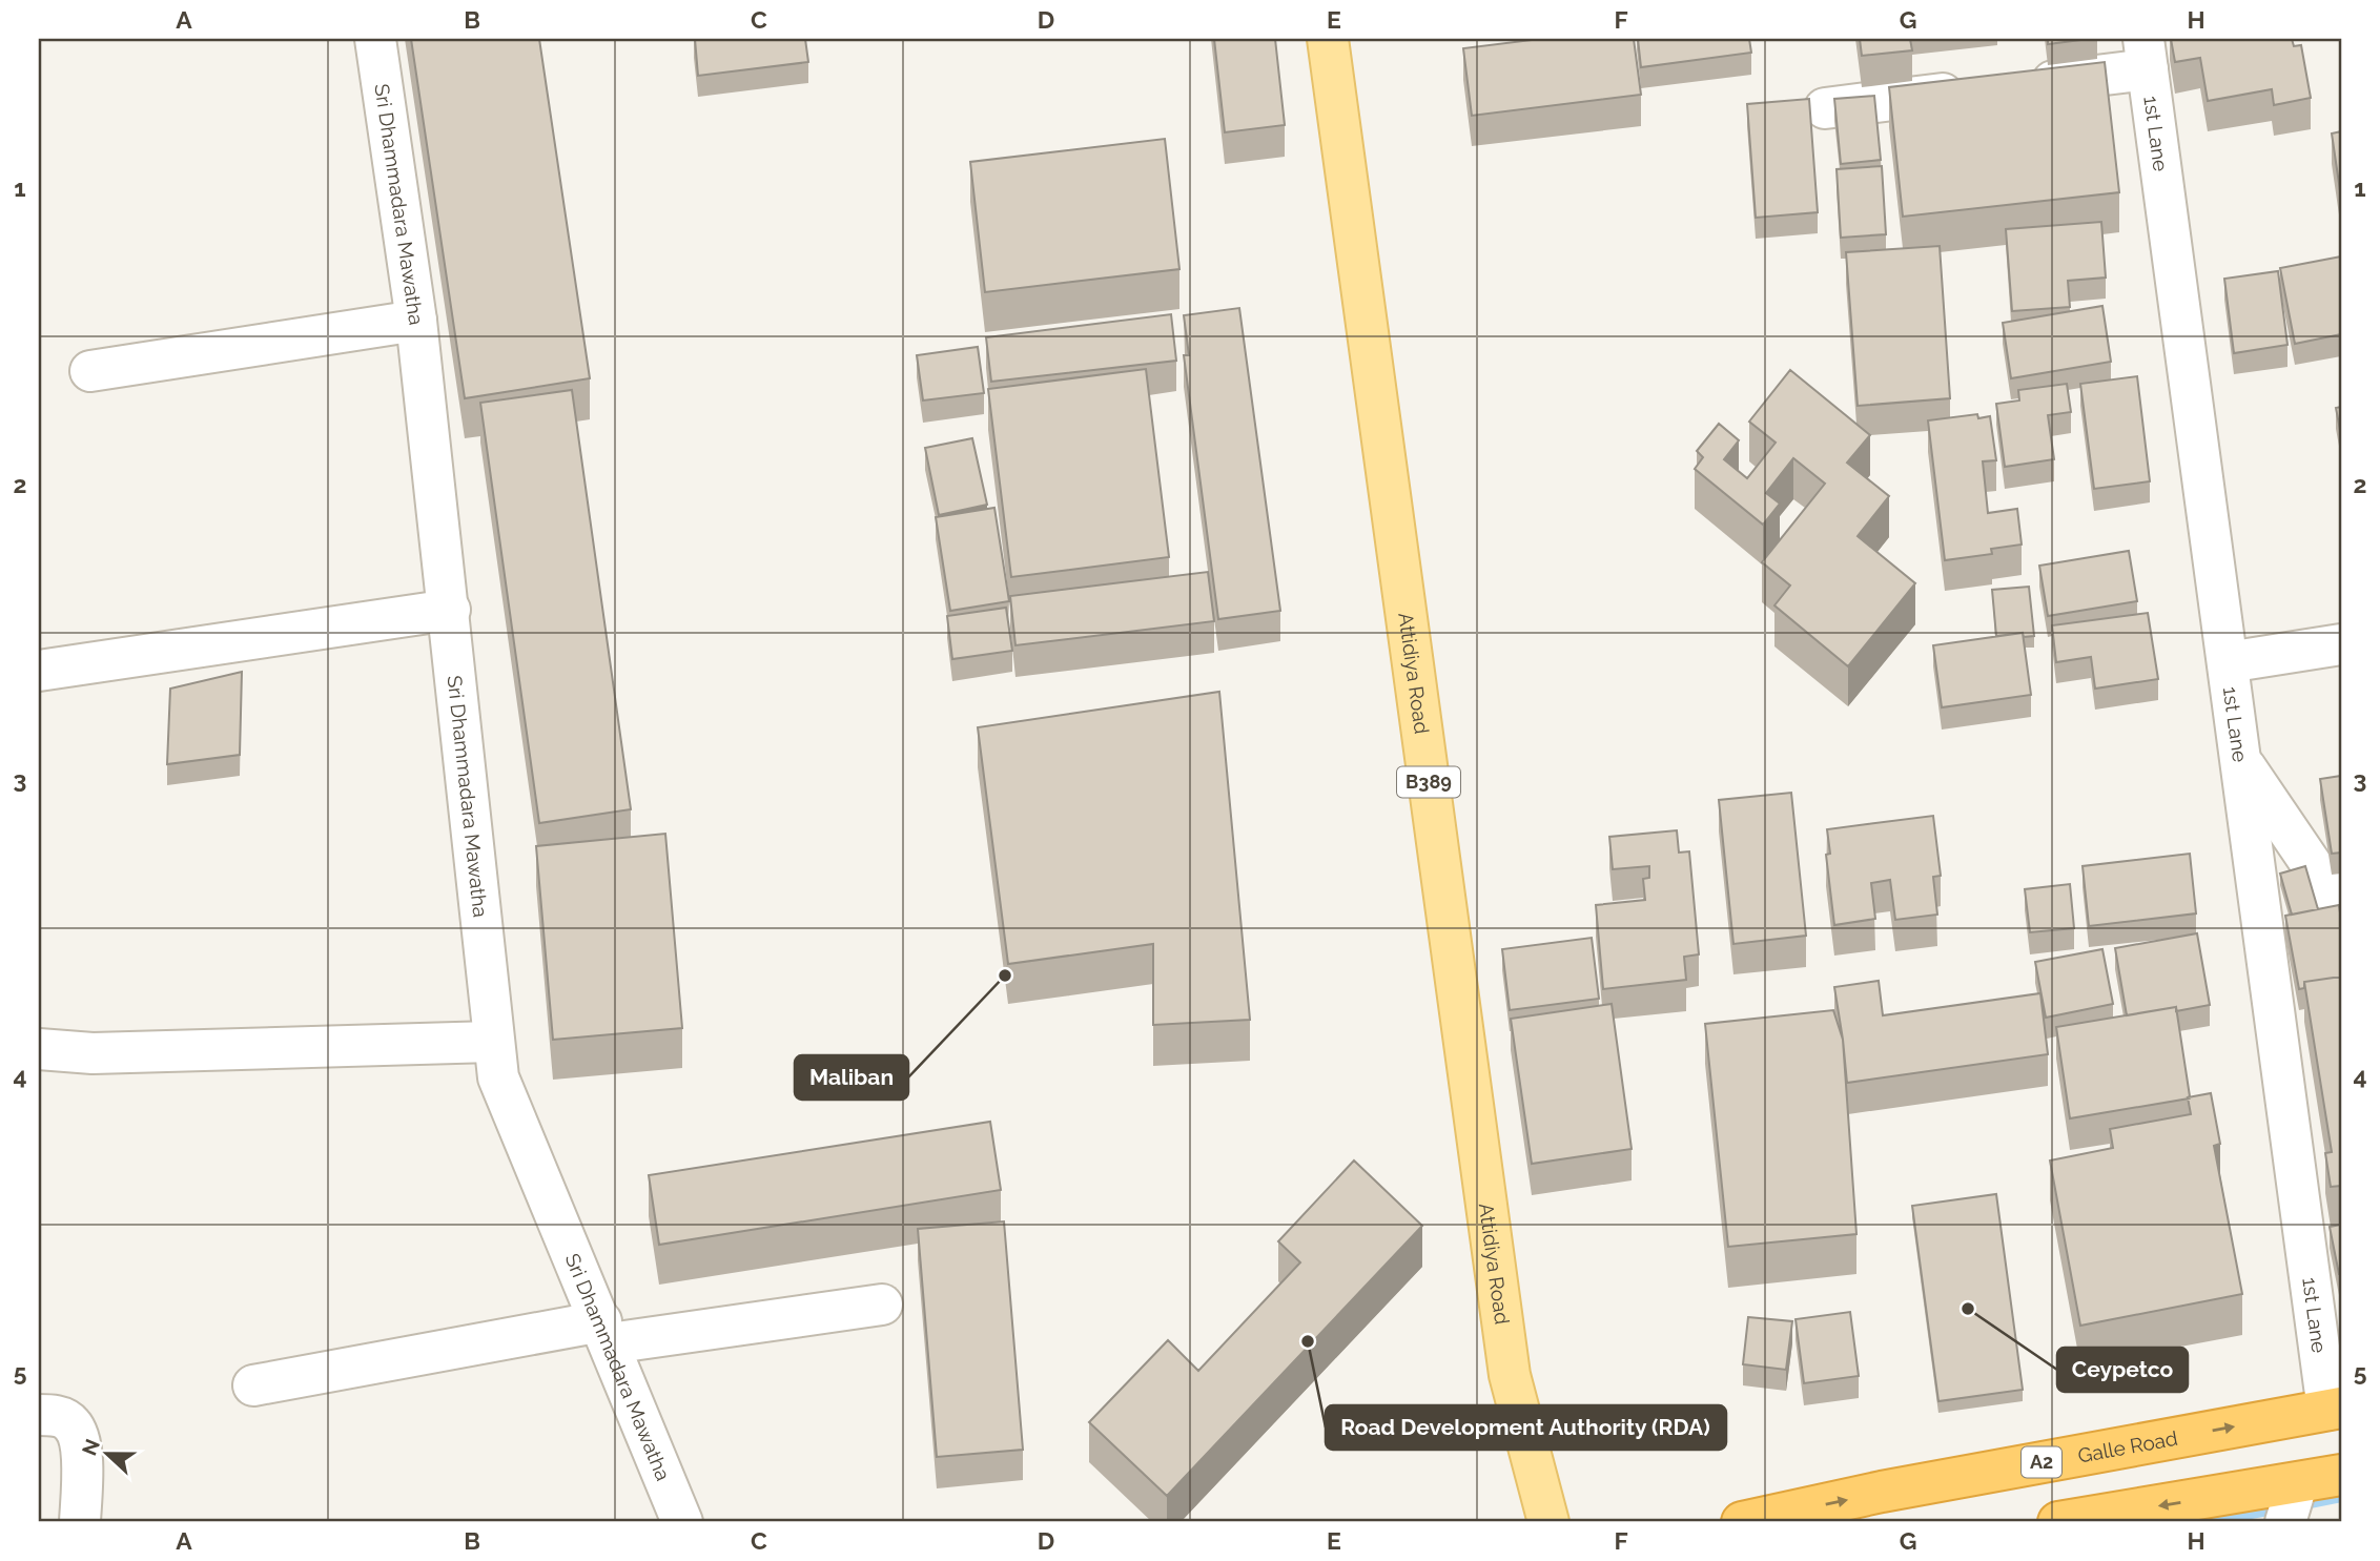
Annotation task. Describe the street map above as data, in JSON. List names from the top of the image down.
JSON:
{
  "streets": {
    "highway": ["Galle Road", "A2"],
    "main road": ["Attidiya Road", "B389"],
    "street": ["1st Lane", "Sri Dhammadara Mawatha"]
  },
  "crossings": [
    ["1st Lane", "Galle Road"]
  ],
  "places": ["Maliban", "Ceypetco", "Road Development Authority (RDA)"],
  "north": "left",
  "grid": {
    "columns": [
      "A",
      "B",
      "C",
      "D",
      "E",
      "F",
      "G",
      "H"
    ],
    "rows": [
      "1",
      "2",
      "3",
      "4",
      "5"
    ]
  }
}
